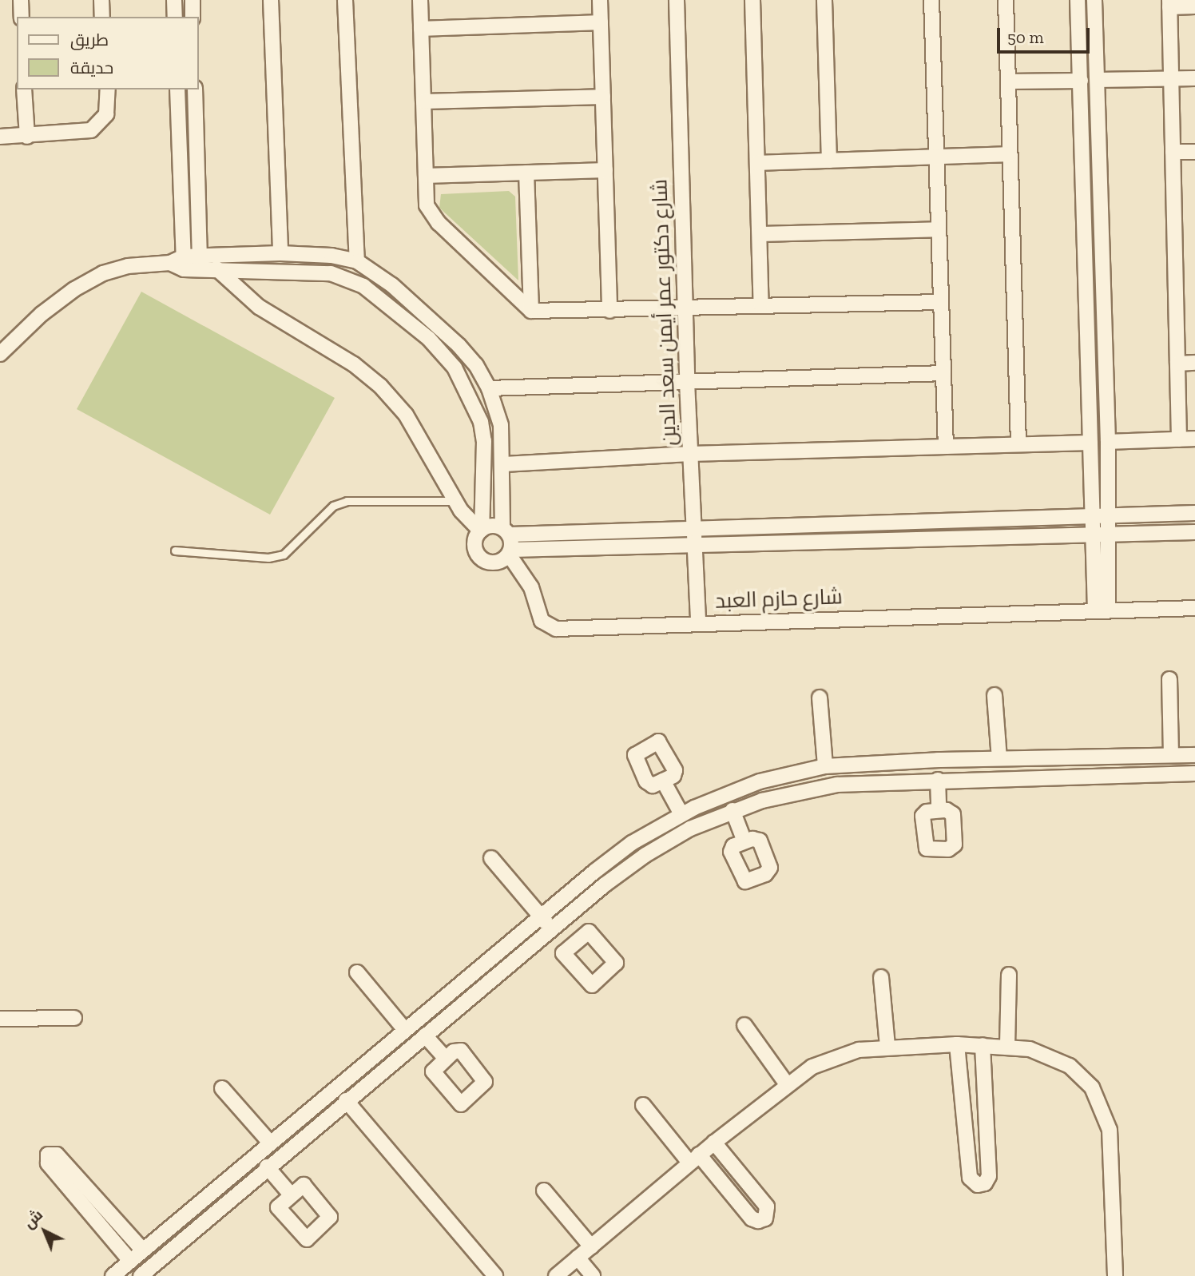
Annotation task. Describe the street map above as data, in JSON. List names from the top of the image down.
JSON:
{
  "streets": {
    "street": ["شارع دكتور عمر أيمن سعد الدين", "شارع حازم العبد"]
  },
  "crossings": [
    ["شارع دكتور عمر أيمن سعد الدين", "شارع حازم العبد"]
  ],
  "legend": ["طريق", "حديقة"],
  "scale_bar": "50 m",
  "north": "top left"
}
